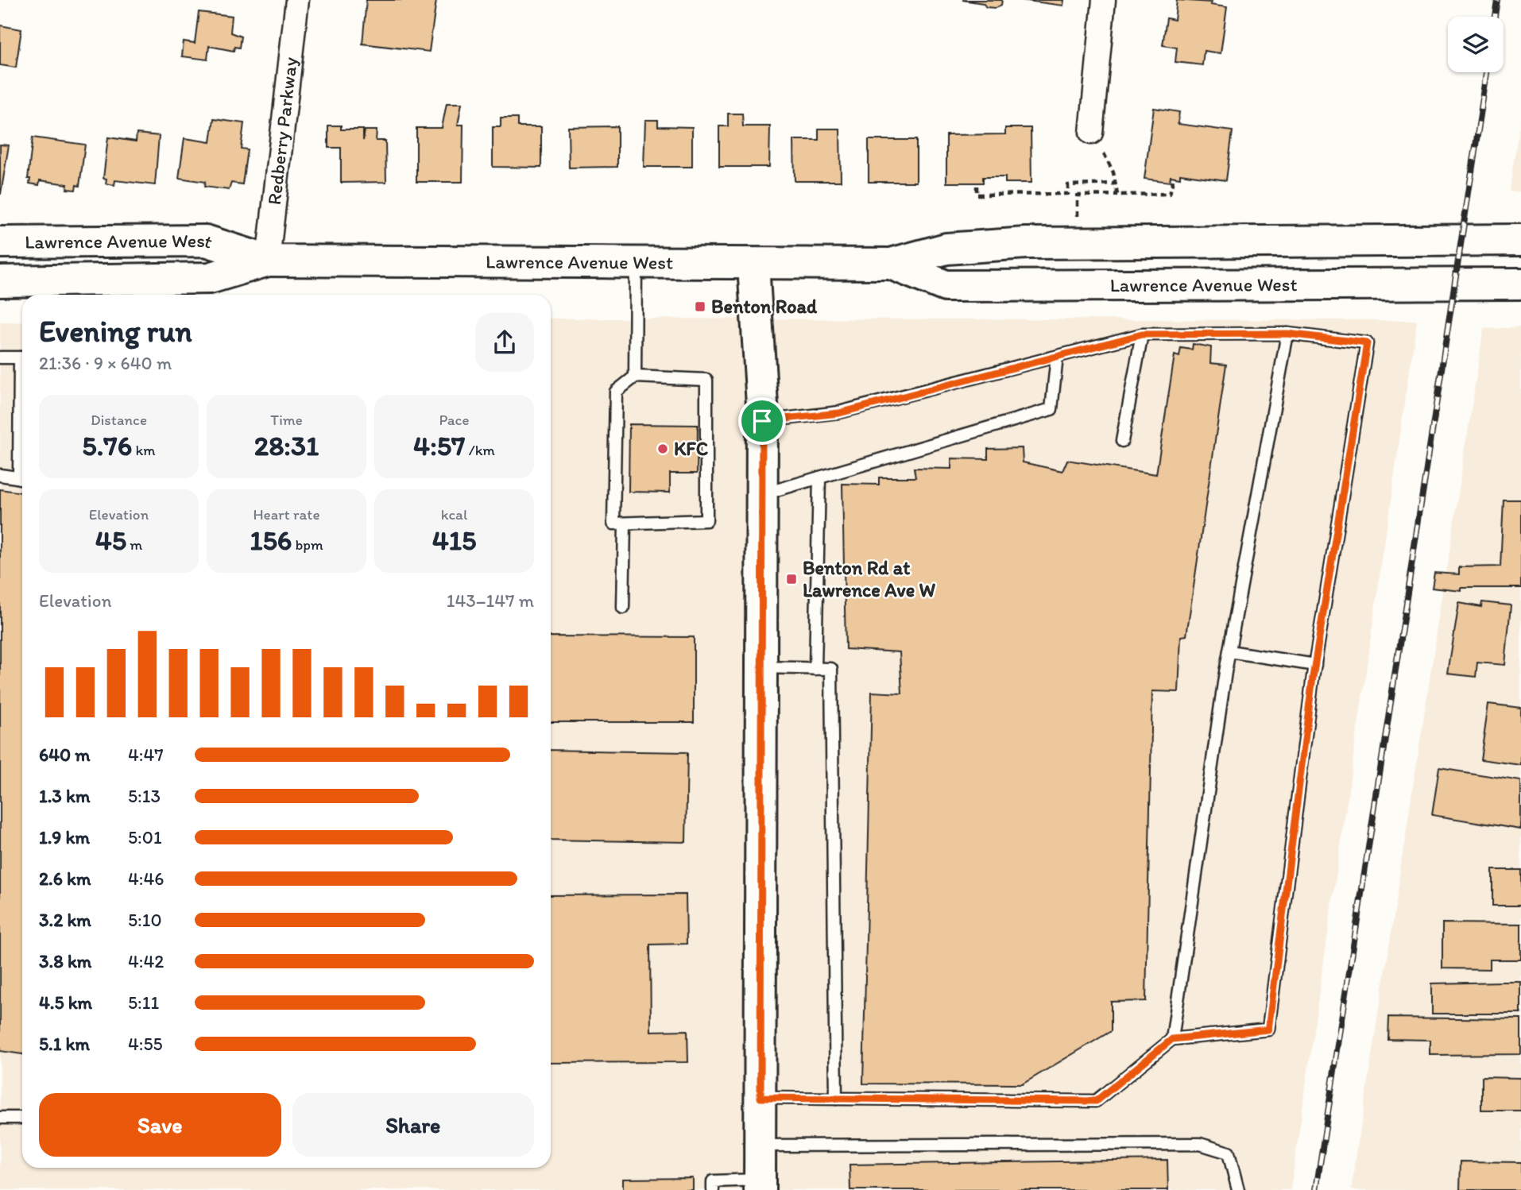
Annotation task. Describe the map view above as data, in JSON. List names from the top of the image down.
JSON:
{
  "streets": {
    "main road": ["Lawrence Avenue West"],
    "street": ["Redberry Parkway"]
  },
  "crossings": [
    ["Redberry Parkway", "Lawrence Avenue West"]
  ],
  "places": {
    "transit": ["Benton Road", "Benton Rd at Lawrence Ave W"],
    "other": ["KFC"]
  },
  "page": {
    "heading": ["Evening run", "21:36 · 9 × 640 m"],
    "stats": [
      ["Distance", "5.76 km"],
      ["Time", "28:31"],
      ["Pace", "4:57 /km"],
      ["Elevation", "45 m"],
      ["Heart rate", "156 bpm"],
      ["kcal", "415"]
    ],
    "chart": ["Elevation", "143–147 m"],
    "list": [
      {
        "name": "640 m",
        "note": "4:47"
      },
      {
        "name": "1.3 km",
        "note": "5:13"
      },
      {
        "name": "1.9 km",
        "note": "5:01"
      },
      {
        "name": "2.6 km",
        "note": "4:46"
      },
      {
        "name": "3.2 km",
        "note": "5:10"
      },
      {
        "name": "3.8 km",
        "note": "4:42"
      },
      {
        "name": "4.5 km",
        "note": "5:11"
      },
      {
        "name": "5.1 km",
        "note": "4:55"
      }
    ],
    "buttons": ["Save", "Share"]
  }
}
